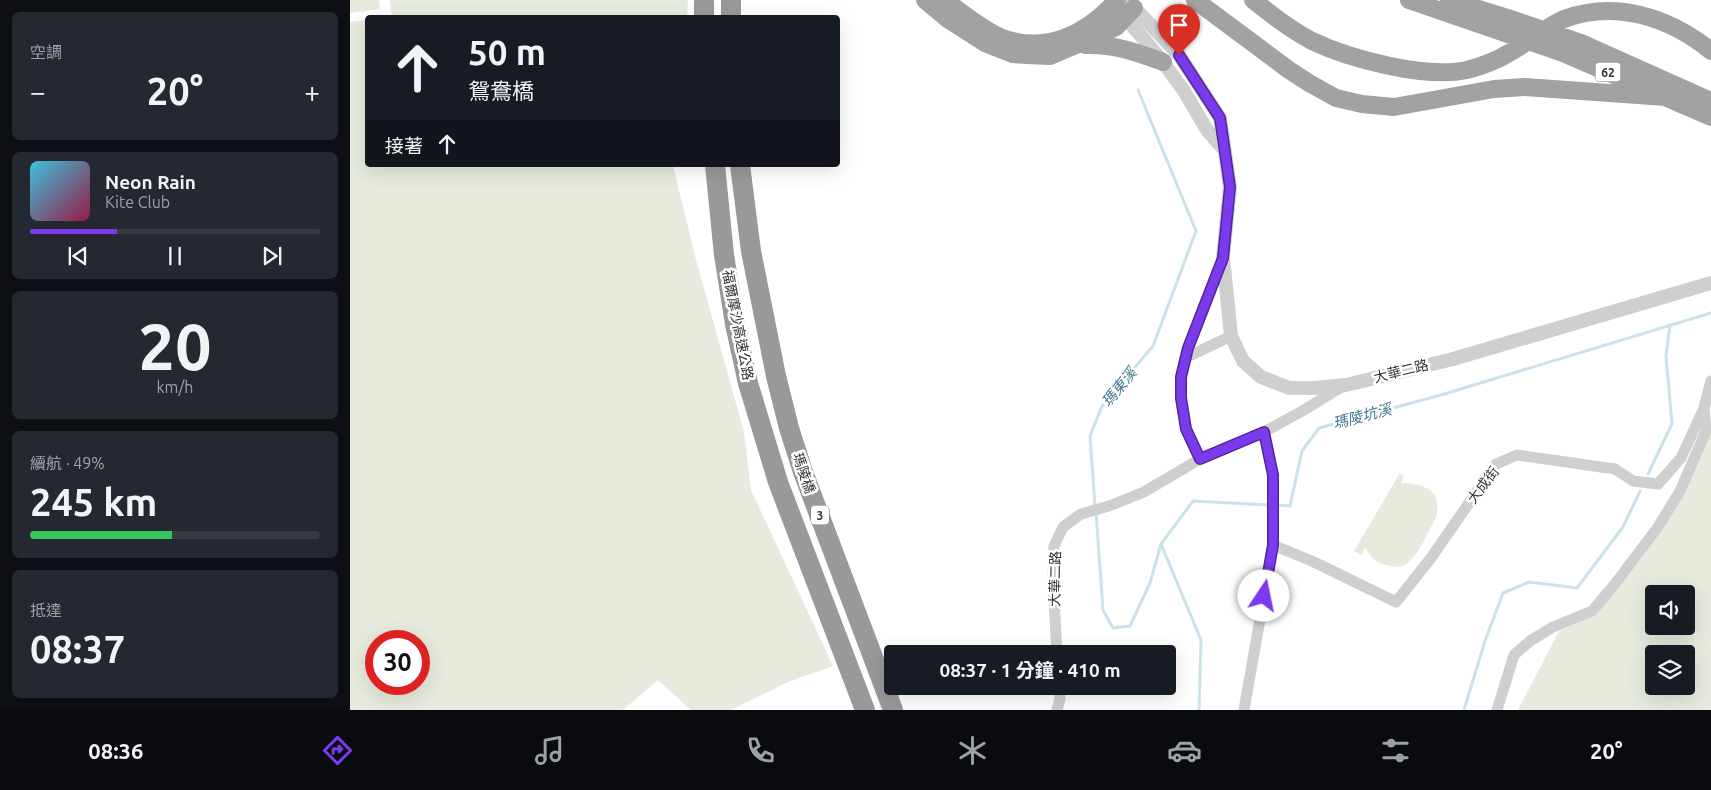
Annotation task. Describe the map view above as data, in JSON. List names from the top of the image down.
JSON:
{
  "streets": {
    "highway": [
      "62",
      "福爾摩沙高速公路",
      "瑪陵橋",
      "3"
    ],
    "street": ["大華二路", "大成街"]
  },
  "crossings": [
    ["福爾摩沙高速公路", "瑪陵橋"]
  ],
  "water": ["瑪東溪", "瑪陵坑溪"],
  "page": {
    "tile": [
      "空調",
      ["20", "km/h"],
      ["續航 · 49%", "245 km"],
      ["抵達", "08:37"]
    ],
    "turn": ["50 m", "鴛鴦橋"],
    "heat": ["−", "20°", "+"],
    "then": "接著",
    "song": ["Neon Rain", "Kite Club"],
    "limit": "30",
    "trip": "08:37 · 1 分鐘 · 410 m",
    "tabs": ["08:36", "20°"]
  }
}
